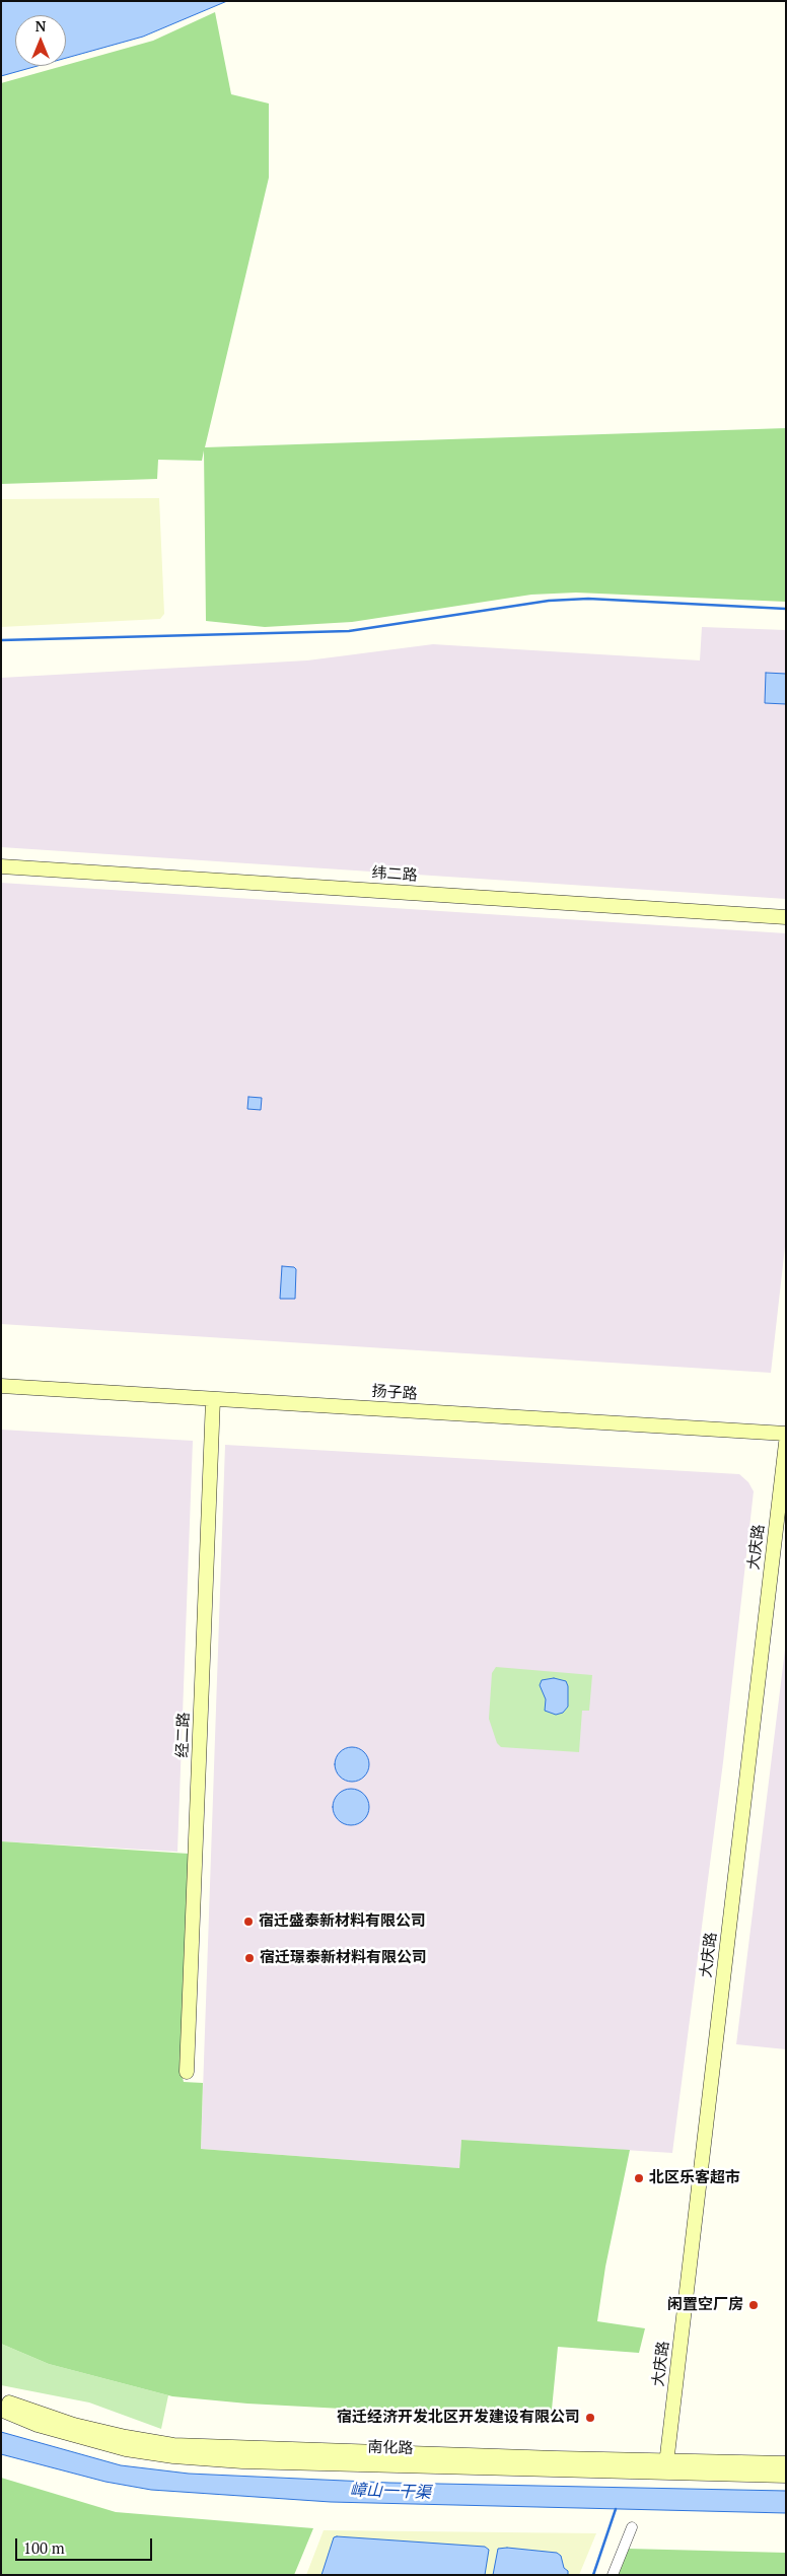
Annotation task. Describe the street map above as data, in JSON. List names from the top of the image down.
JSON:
{
  "streets": {
    "street": [
      "纬二路",
      "扬子路",
      "大庆路",
      "经二路",
      "南化路"
    ]
  },
  "crossings": [
    ["扬子路", "经二路"],
    ["大庆路", "南化路"]
  ],
  "water": ["嶂山一干渠"],
  "places": [
    "宿迁盛泰新材料有限公司",
    "宿迁璟泰新材料有限公司",
    "北区乐客超市",
    "闲置空厂房",
    "宿迁经济开发北区开发建设有限公司"
  ],
  "scale_bar": "100 m",
  "north": "top"
}
